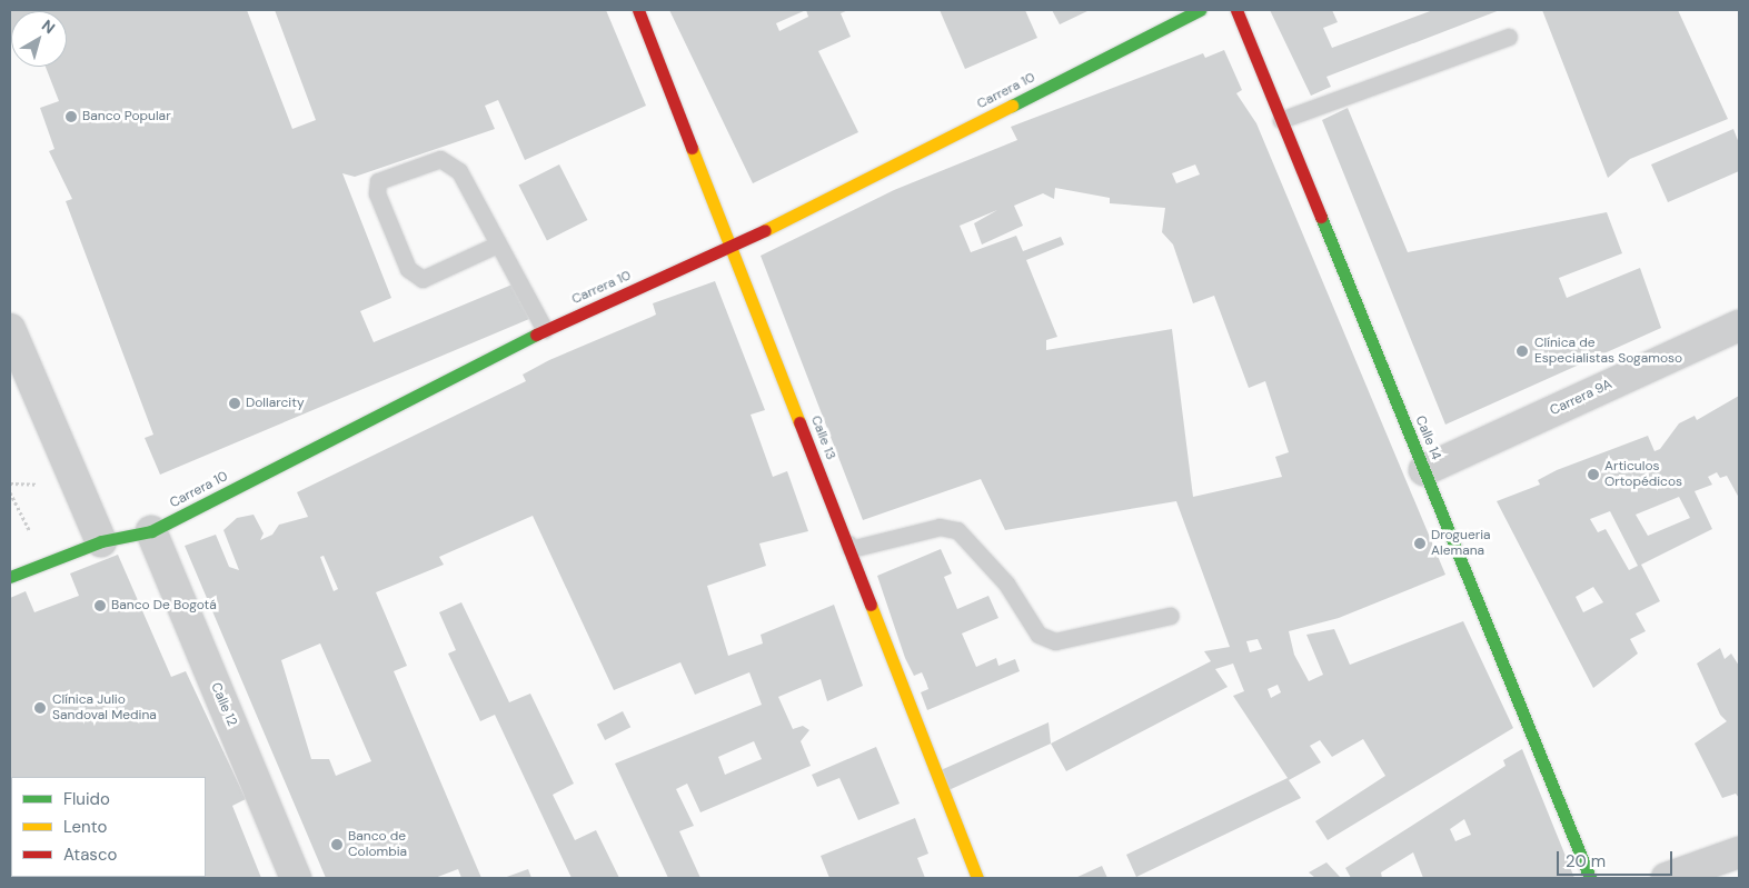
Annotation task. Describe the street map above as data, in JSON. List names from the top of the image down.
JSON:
{
  "streets": {
    "street": [
      "Carrera 10",
      "Carrera 9A",
      "Calle 13",
      "Calle 14",
      "Calle 12"
    ]
  },
  "crossings": [
    ["Carrera 10", "Calle 13"],
    ["Carrera 10", "Calle 12"],
    ["Carrera 9A", "Calle 14"]
  ],
  "places": [
    "Banco Popular",
    "Clínica de Especialistas Sogamoso",
    "Dollarcity",
    "Articulos Ortopédicos",
    "Drogueria Alemana",
    "Banco De Bogotá",
    "Clínica Julio Sandoval Medina",
    "Banco de Colombia"
  ],
  "legend": ["Fluido", "Lento", "Atasco"],
  "scale_bar": "20 m",
  "north": "top right"
}
